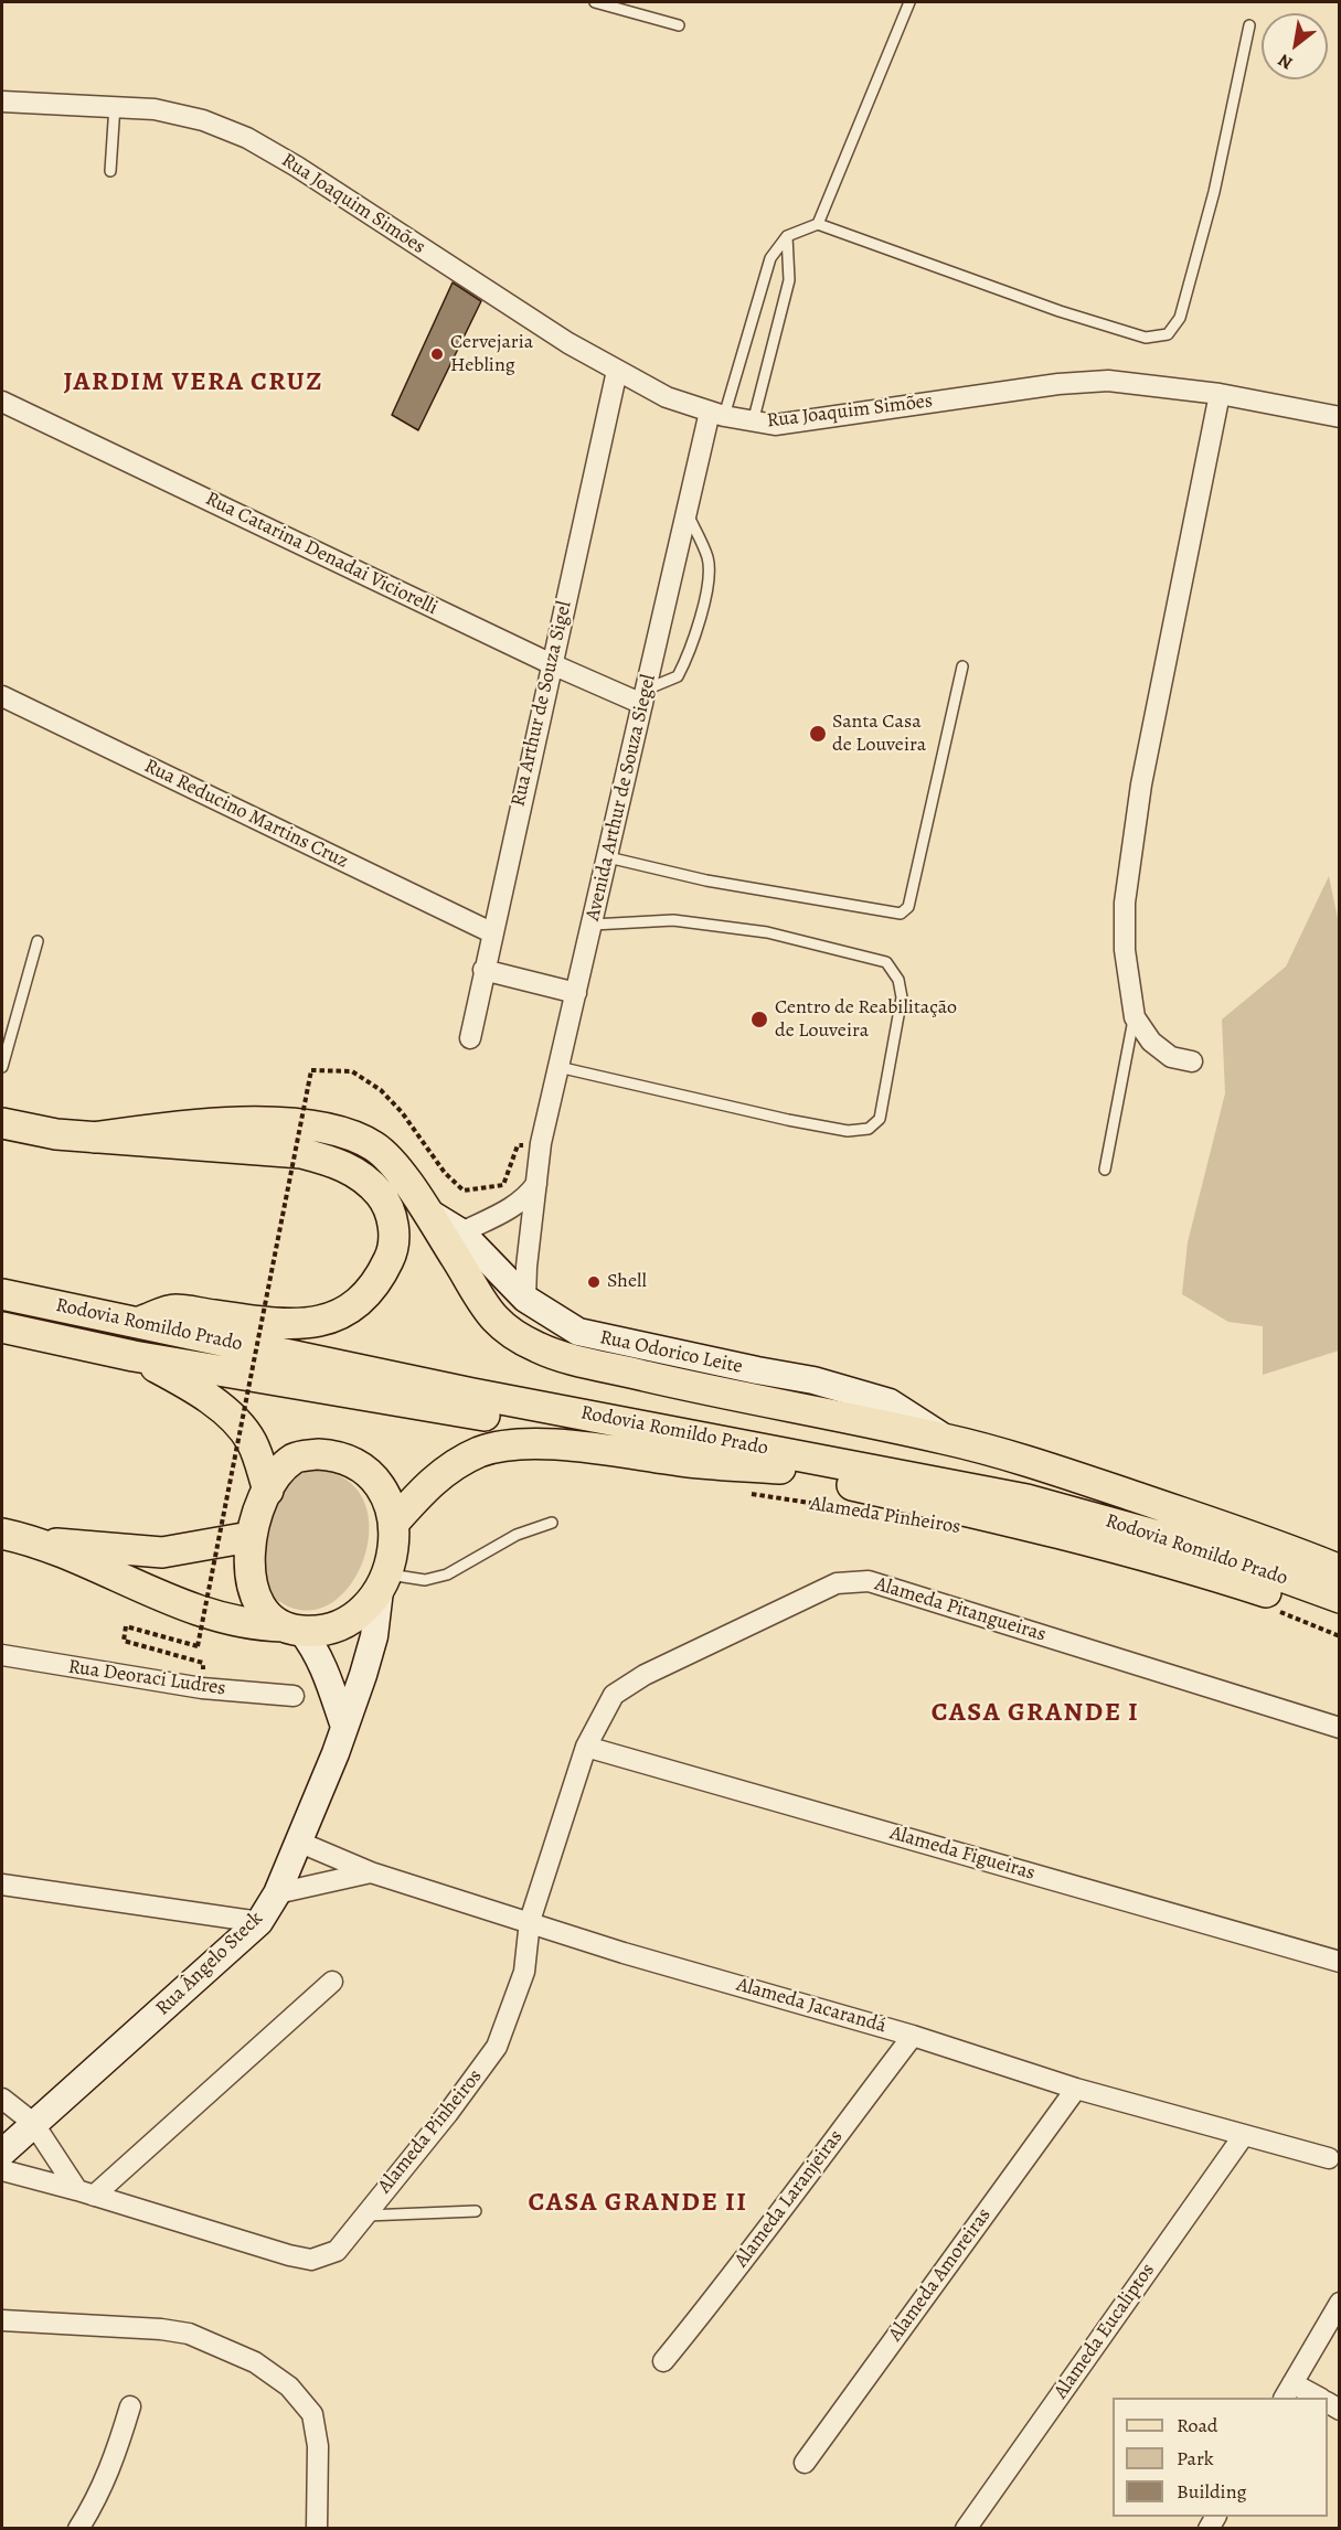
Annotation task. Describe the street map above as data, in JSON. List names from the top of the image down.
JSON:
{
  "streets": {
    "main road": ["Rodovia Romildo Prado", "Rua Odorico Leite", "Rua Ângelo Steck"],
    "street": [
      "Rua Joaquim Simões",
      "Rua Catarina Denadai Viciorelli",
      "Rua Arthur de Souza Sigel",
      "Avenida Arthur de Souza Siegel",
      "Rua Reducino Martins Cruz",
      "Alameda Pinheiros",
      "Alameda Pitangueiras",
      "Rua Deoraci Ludres",
      "Alameda Figueiras",
      "Alameda Jacarandá",
      "Alameda Laranjeiras",
      "Alameda Amoreiras",
      "Alameda Eucaliptos"
    ]
  },
  "crossings": [
    ["Rua Joaquim Simões", "Rua Arthur de Souza Sigel"],
    ["Rua Joaquim Simões", "Avenida Arthur de Souza Siegel"],
    ["Rua Catarina Denadai Viciorelli", "Rua Arthur de Souza Sigel"],
    ["Rua Catarina Denadai Viciorelli", "Avenida Arthur de Souza Siegel"],
    ["Rua Arthur de Souza Sigel", "Rua Reducino Martins Cruz"],
    ["Avenida Arthur de Souza Siegel", "Rua Odorico Leite"],
    ["Alameda Pinheiros", "Alameda Pitangueiras"],
    ["Alameda Pinheiros", "Alameda Figueiras"],
    ["Alameda Pinheiros", "Alameda Jacarandá"],
    ["Alameda Pitangueiras", "Alameda Figueiras"],
    ["Rua Ângelo Steck", "Alameda Jacarandá"],
    ["Alameda Jacarandá", "Alameda Laranjeiras"],
    ["Alameda Jacarandá", "Alameda Amoreiras"],
    ["Alameda Jacarandá", "Alameda Eucaliptos"]
  ],
  "districts": ["JARDIM VERA CRUZ", "CASA GRANDE I", "CASA GRANDE II"],
  "places": [
    "Cervejaria Hebling",
    "Santa Casa de Louveira",
    "Centro de Reabilitação de Louveira",
    "Shell"
  ],
  "legend": ["Road", "Park", "Building"],
  "north": "bottom left"
}
